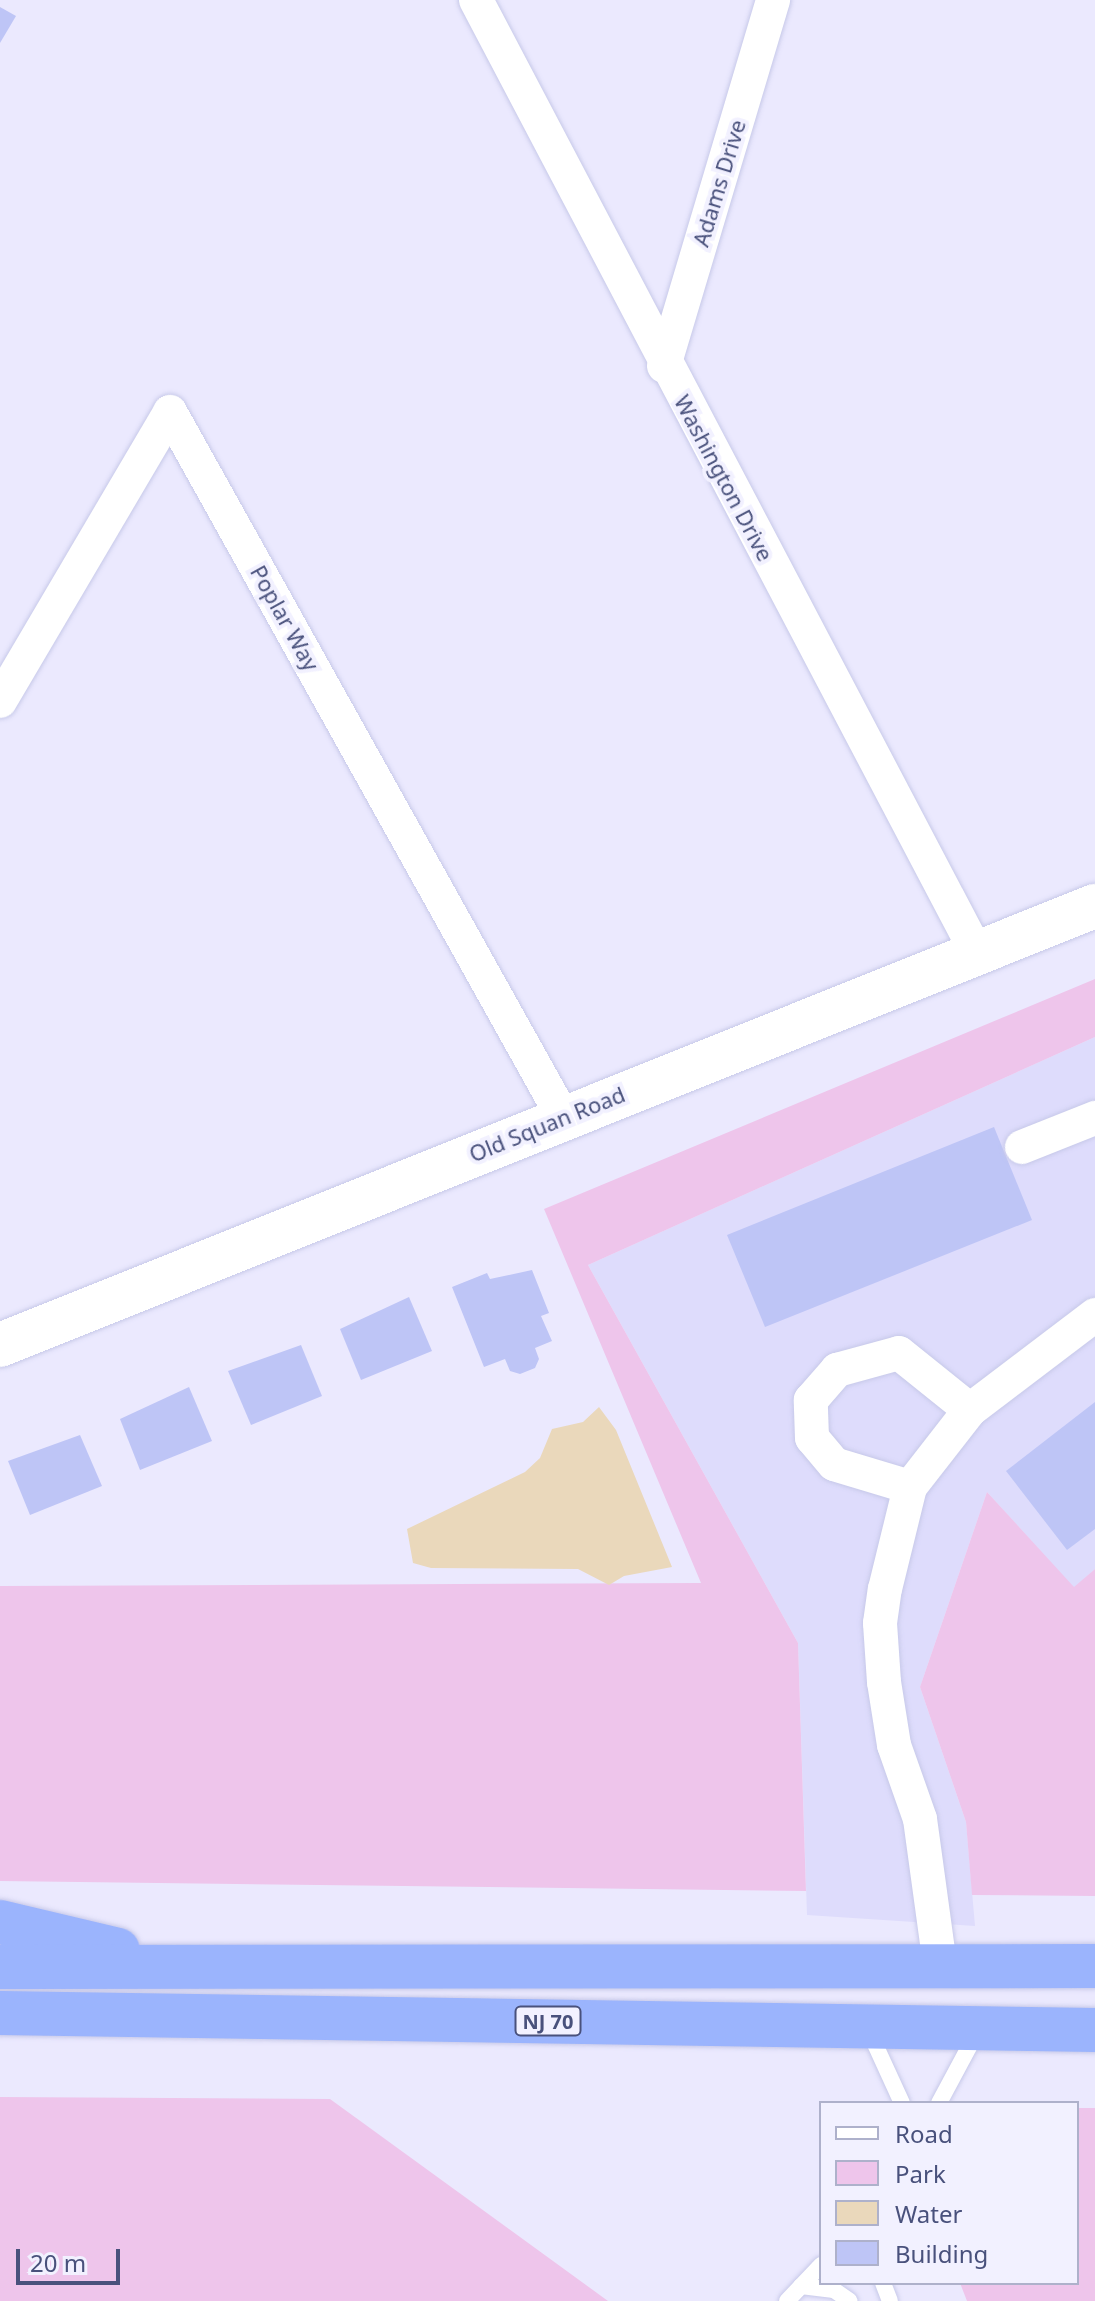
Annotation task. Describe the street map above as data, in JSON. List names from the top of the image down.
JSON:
{
  "streets": {
    "highway": ["NJ 70"],
    "street": [
      "Adams Drive",
      "Washington Drive",
      "Poplar Way",
      "Old Squan Road"
    ]
  },
  "crossings": [
    ["Adams Drive", "Washington Drive"],
    ["Washington Drive", "Old Squan Road"],
    ["Poplar Way", "Old Squan Road"]
  ],
  "legend": [
    "Road",
    "Park",
    "Water",
    "Building"
  ],
  "scale_bar": "20 m"
}
